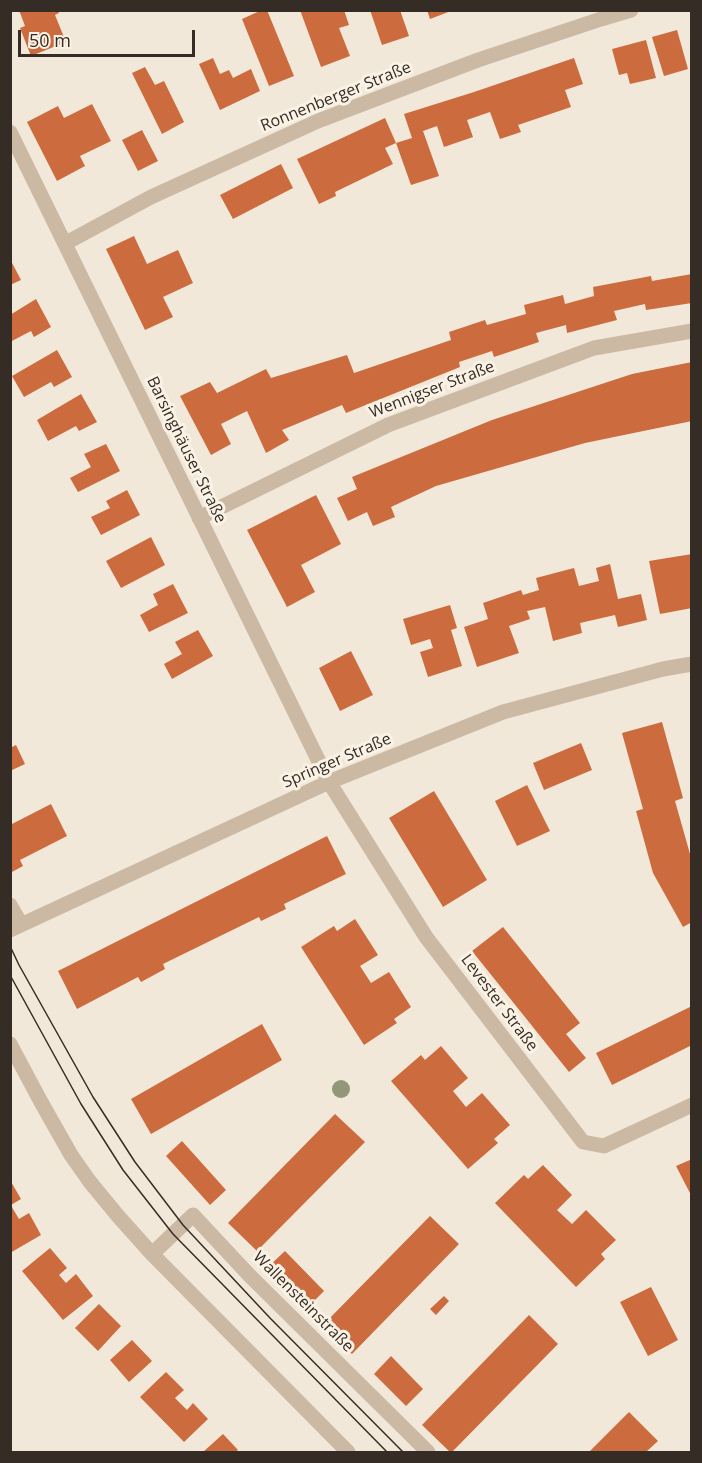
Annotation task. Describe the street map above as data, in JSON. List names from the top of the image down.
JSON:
{
  "streets": {
    "street": [
      "Ronnenberger Straße",
      "Wennigser Straße",
      "Barsinghäuser Straße",
      "Springer Straße",
      "Levester Straße",
      "Wallensteinstraße"
    ]
  },
  "crossings": [
    ["Ronnenberger Straße", "Barsinghäuser Straße"],
    ["Wennigser Straße", "Barsinghäuser Straße"],
    ["Barsinghäuser Straße", "Springer Straße"],
    ["Barsinghäuser Straße", "Levester Straße"],
    ["Springer Straße", "Levester Straße"]
  ],
  "scale_bar": "50 m"
}
